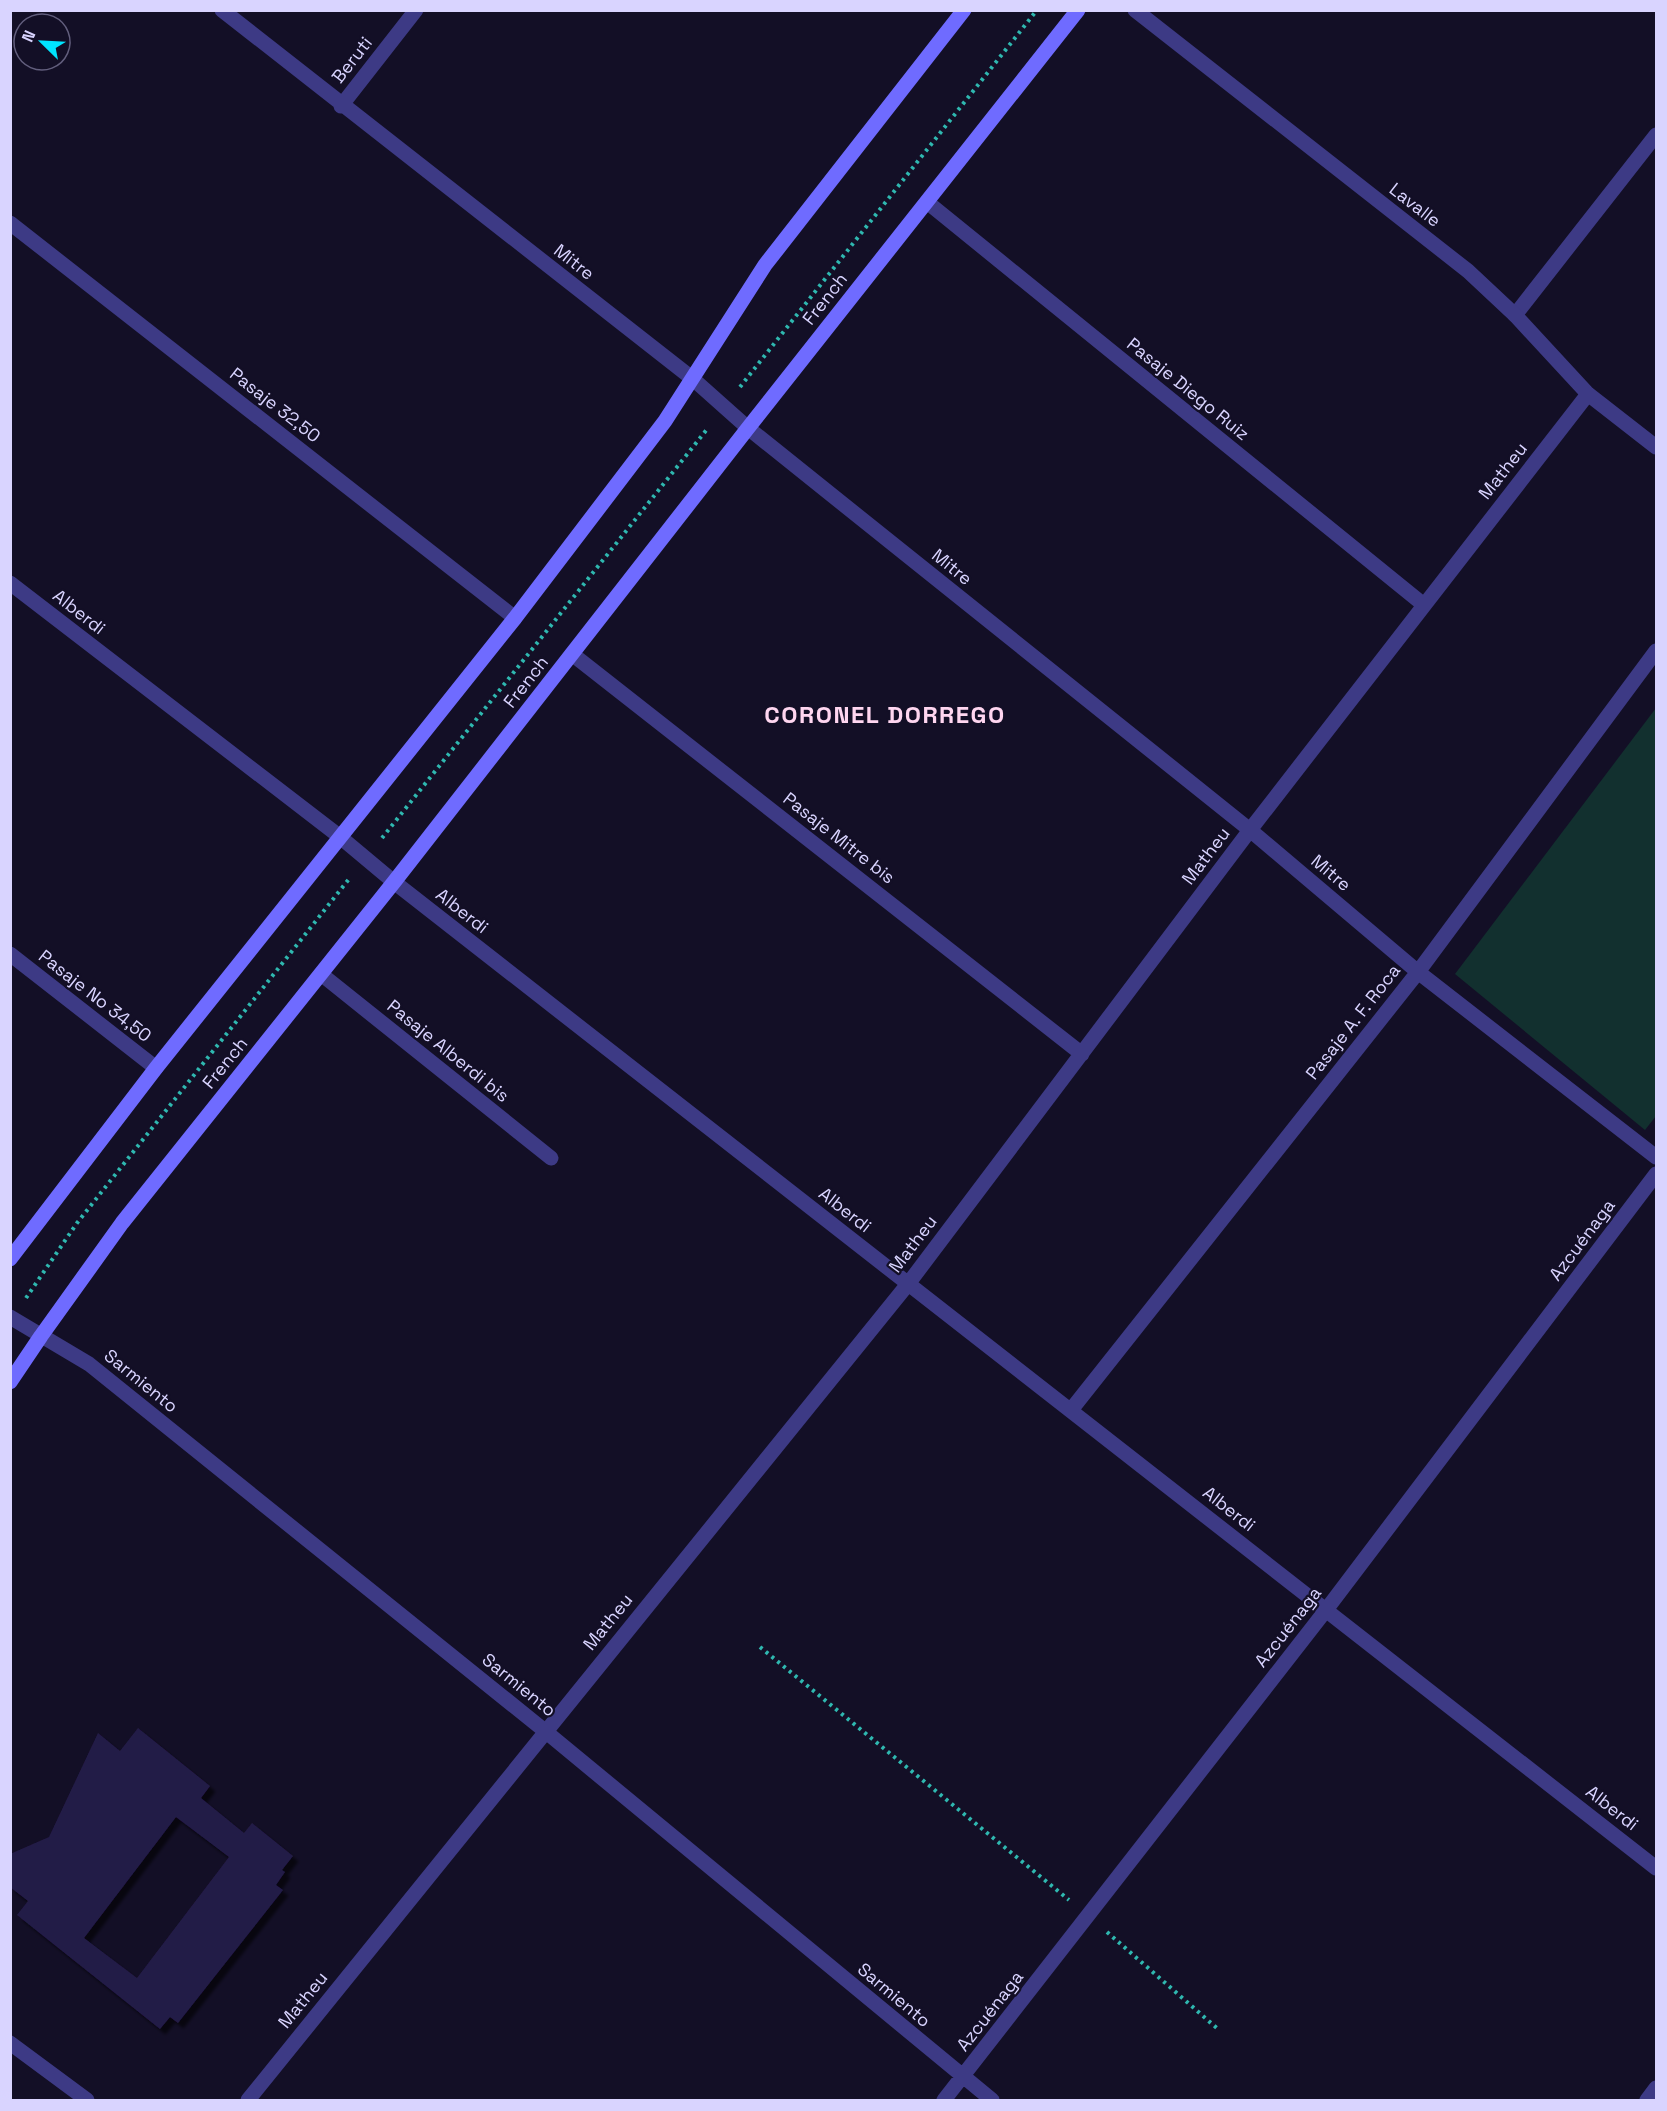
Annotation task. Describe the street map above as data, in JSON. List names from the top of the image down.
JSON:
{
  "streets": {
    "main road": ["French"],
    "street": [
      "Beruti",
      "Lavalle",
      "Mitre",
      "Pasaje Diego Ruiz",
      "Pasaje 32,50",
      "Matheu",
      "Alberdi",
      "Pasaje Mitre bis",
      "Pasaje No 34,50",
      "Pasaje A. F. Roca",
      "Pasaje Alberdi bis",
      "Azcuénaga",
      "Sarmiento"
    ]
  },
  "crossings": [
    ["Beruti", "Mitre"],
    ["Lavalle", "Matheu"],
    ["Mitre", "French"],
    ["Mitre", "Matheu"],
    ["Mitre", "Pasaje A. F. Roca"],
    ["French", "Pasaje Diego Ruiz"],
    ["French", "Alberdi"],
    ["French", "Pasaje Mitre bis"],
    ["French", "Pasaje Alberdi bis"],
    ["French", "Sarmiento"],
    ["Pasaje Diego Ruiz", "Matheu"],
    ["Matheu", "Alberdi"],
    ["Matheu", "Pasaje Mitre bis"],
    ["Matheu", "Sarmiento"],
    ["Alberdi", "Pasaje A. F. Roca"],
    ["Alberdi", "Azcuénaga"],
    ["Azcuénaga", "Sarmiento"]
  ],
  "districts": ["CORONEL DORREGO"],
  "north": "top left"
}
